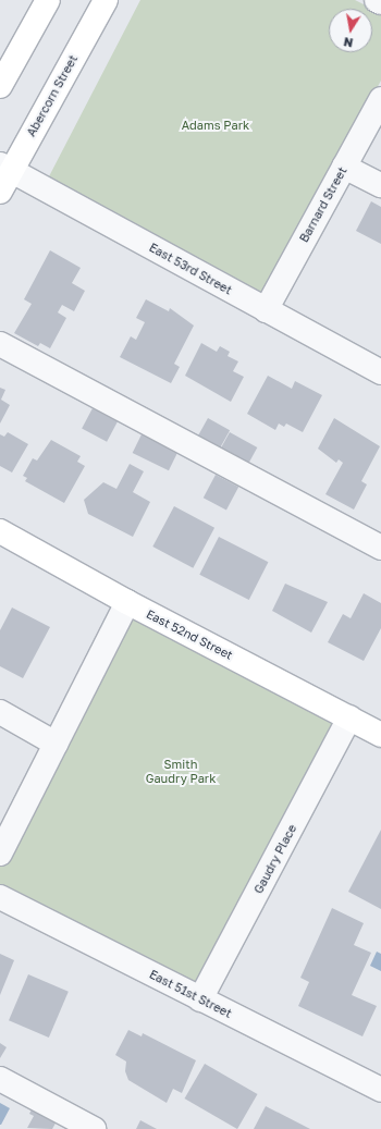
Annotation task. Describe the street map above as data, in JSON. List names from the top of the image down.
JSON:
{
  "streets": {
    "main road": ["Abercorn Street", "East 52nd Street"],
    "street": [
      "Barnard Street",
      "East 53rd Street",
      "Gaudry Place",
      "East 51st Street"
    ]
  },
  "crossings": [
    ["Abercorn Street", "East 53rd Street"],
    ["Barnard Street", "East 53rd Street"],
    ["East 52nd Street", "Gaudry Place"],
    ["Gaudry Place", "East 51st Street"]
  ],
  "parks": ["Adams Park", "Smith Gaudry Park"],
  "north": "bottom"
}
